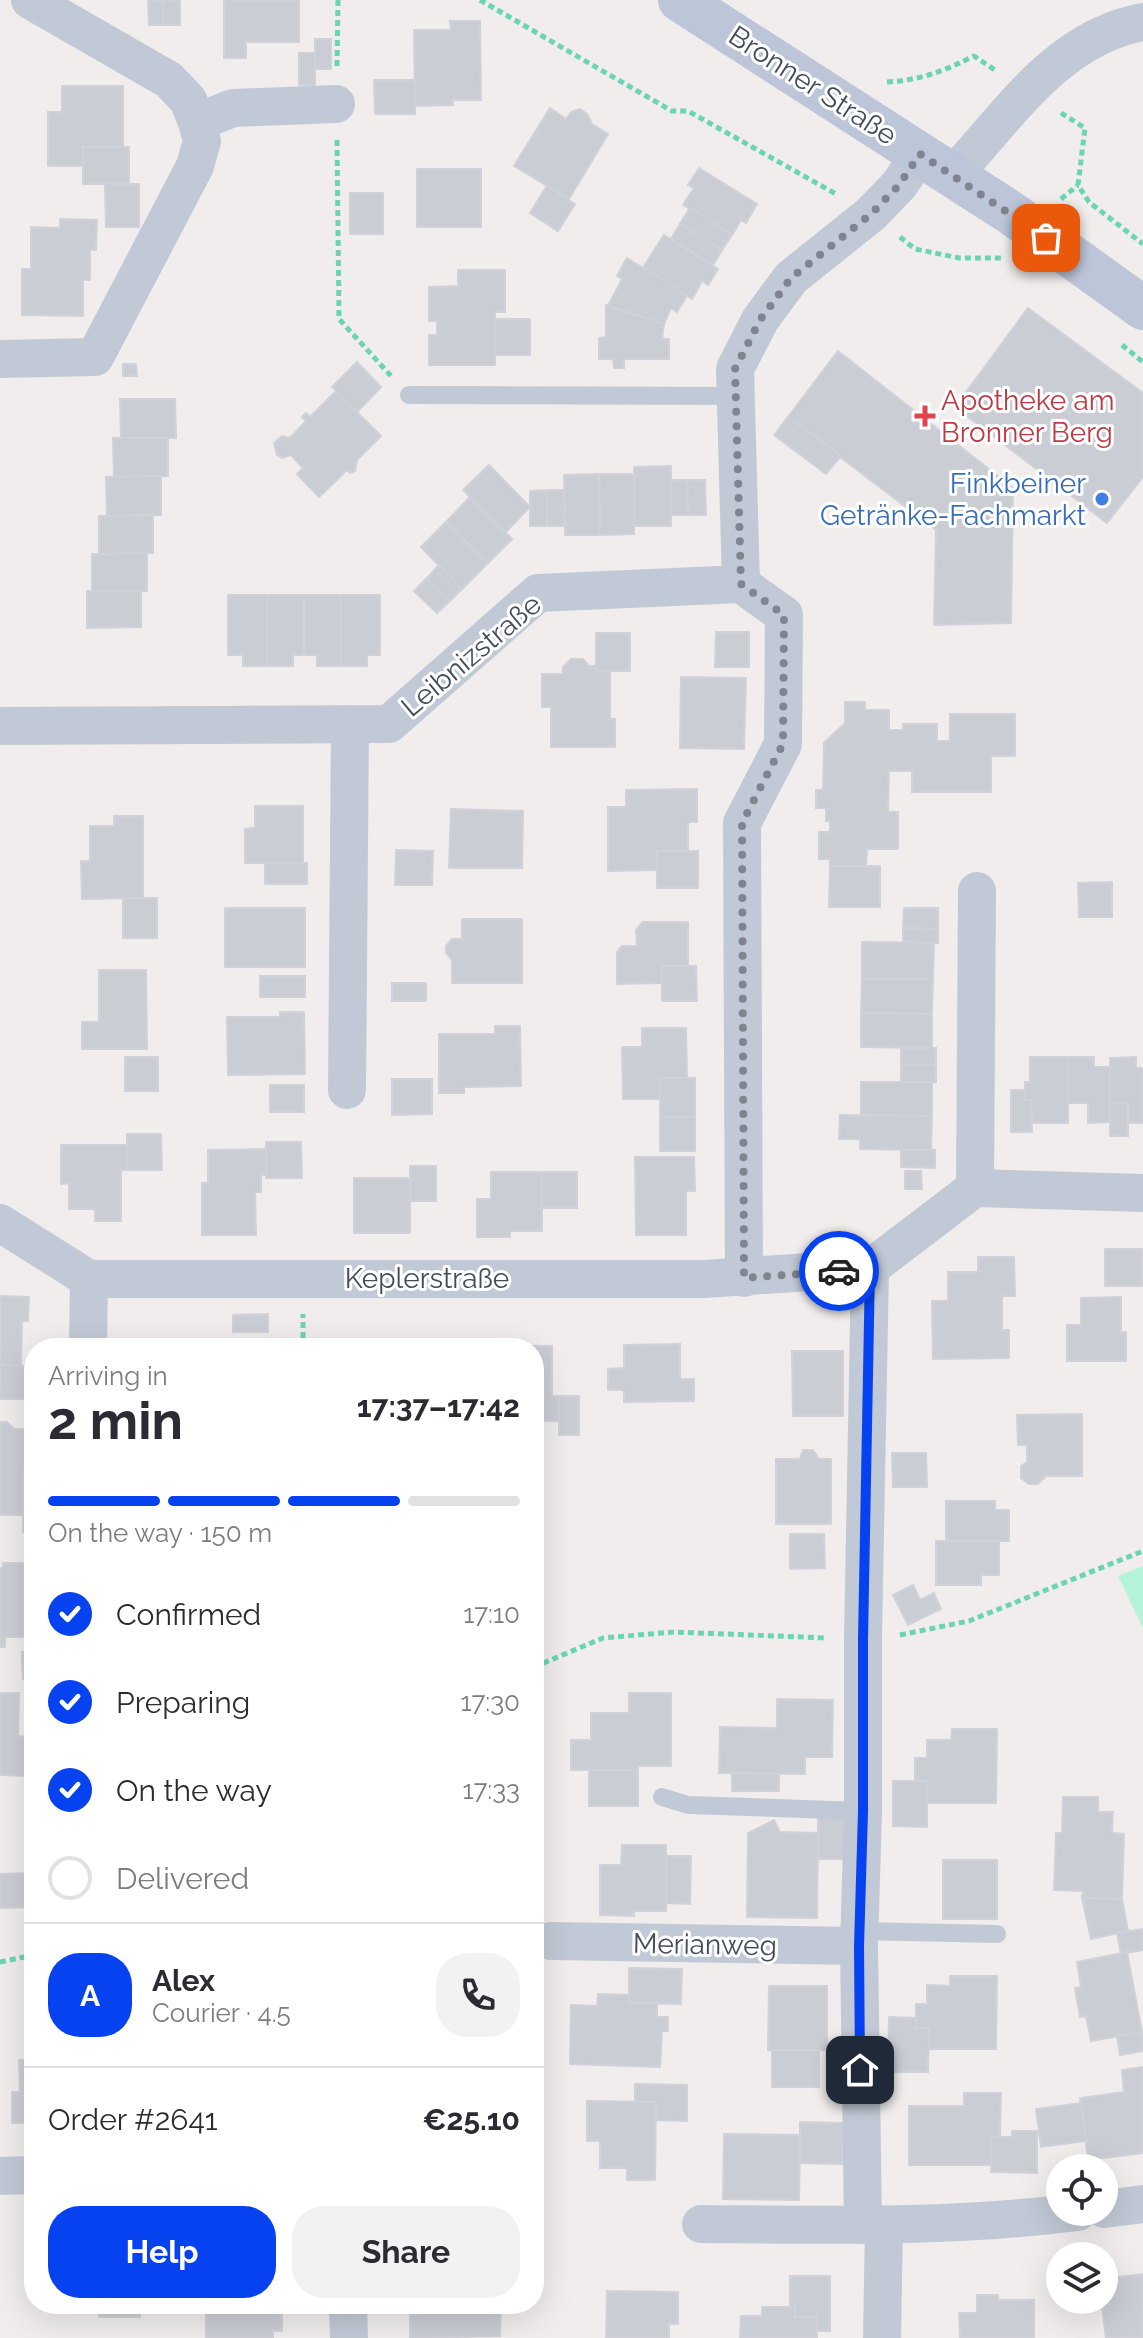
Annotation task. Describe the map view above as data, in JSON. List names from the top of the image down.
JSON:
{
  "streets": {
    "street": [
      "Bronner Straße",
      "Leibnizstraße",
      "Keplerstraße",
      "Merianweg"
    ]
  },
  "places": {
    "health": ["Apotheke am Bronner Berg"],
    "other": ["Finkbeiner Getränke-Fachmarkt"]
  },
  "page": {
    "heading": ["2 min", "Arriving in", "17:37–17:42"],
    "panel": [
      "Alex",
      "Courier · 4.5",
      "Order #2641",
      "€25.10"
    ],
    "bar": "On the way · 150 m",
    "list": [
      ["Confirmed", "17:10"],
      ["Preparing", "17:30"],
      ["On the way", "17:33"],
      "Delivered"
    ],
    "round": "A",
    "buttons": ["Help", "Share"]
  }
}
